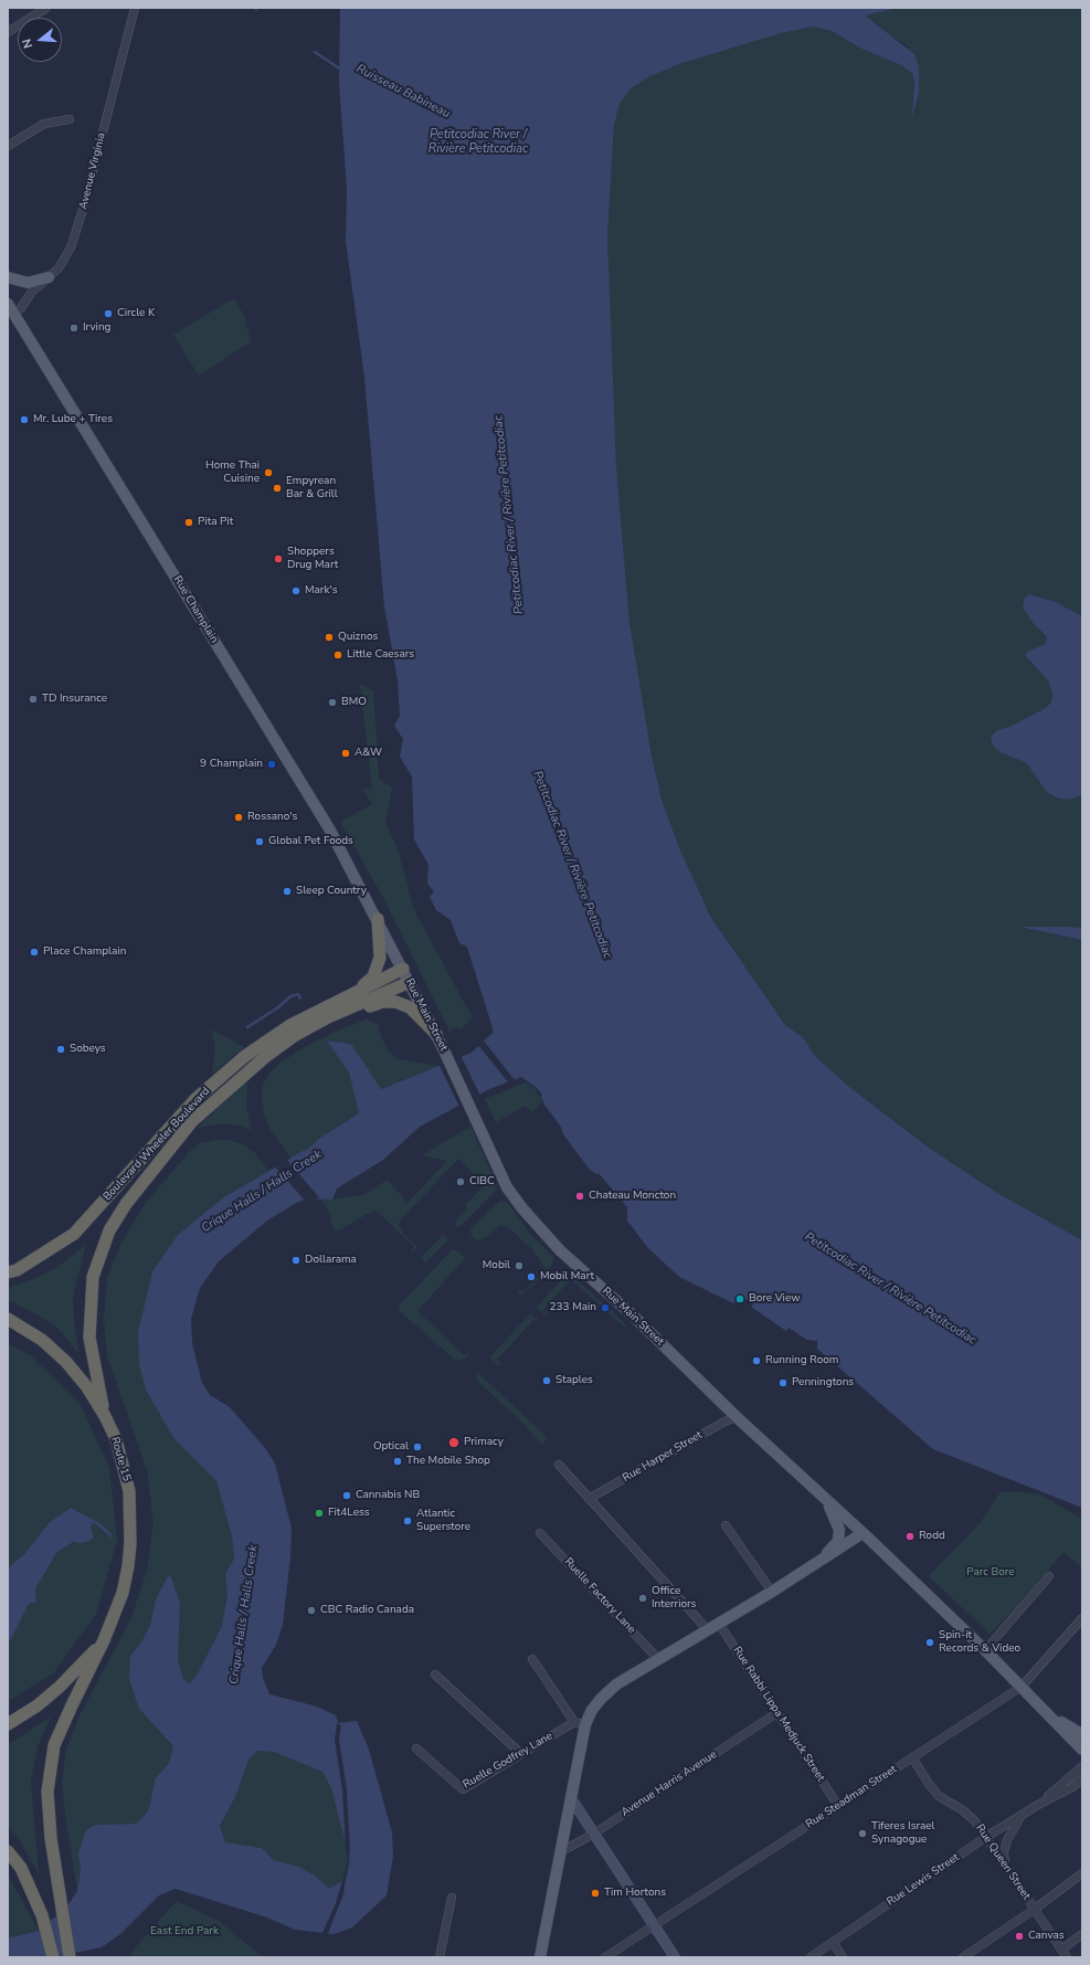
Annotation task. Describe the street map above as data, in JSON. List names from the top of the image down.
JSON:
{
  "streets": {
    "highway": ["Boulevard Wheeler Boulevard", "Route 15"],
    "main road": ["Rue Champlain", "Rue Main Street"],
    "street": [
      "Avenue Virginia",
      "Rue Harper Street",
      "Ruelle Factory Lane",
      "Rue Rabbi Lippa Medjuck Street",
      "Ruelle Godfrey Lane",
      "Avenue Harris Avenue",
      "Rue Steadman Street",
      "Rue Queen Street",
      "Rue Lewis Street"
    ]
  },
  "crossings": [
    ["Avenue Virginia", "Rue Champlain"],
    ["Rue Champlain", "Rue Main Street"],
    ["Rue Champlain", "Boulevard Wheeler Boulevard"],
    ["Rue Main Street", "Boulevard Wheeler Boulevard"],
    ["Rue Main Street", "Rue Harper Street"],
    ["Rue Main Street", "Rue Steadman Street"],
    ["Boulevard Wheeler Boulevard", "Route 15"],
    ["Rue Rabbi Lippa Medjuck Street", "Avenue Harris Avenue"],
    ["Rue Rabbi Lippa Medjuck Street", "Rue Steadman Street"],
    ["Rue Steadman Street", "Rue Queen Street"],
    ["Rue Queen Street", "Rue Lewis Street"]
  ],
  "water": ["Ruisseau Babineau", "Petitcodiac River / Rivière Petitcodiac", "Crique Halls / Halls Creek"],
  "parks": ["Parc Bore", "East End Park"],
  "places": [
    "Circle K",
    "Irving",
    "Mr. Lube + Tires",
    "Home Thai Cuisine",
    "Empyrean Bar & Grill",
    "Pita Pit",
    "Shoppers Drug Mart",
    "Mark's",
    "Quiznos",
    "Little Caesars",
    "TD Insurance",
    "BMO",
    "A&W",
    "9 Champlain",
    "Rossano's",
    "Global Pet Foods",
    "Sleep Country",
    "Place Champlain",
    "Sobeys",
    "CIBC",
    "Chateau Moncton",
    "Dollarama",
    "Mobil",
    "Mobil Mart",
    "Bore View",
    "233 Main",
    "Running Room",
    "Staples",
    "Penningtons",
    "Primacy",
    "Optical",
    "The Mobile Shop",
    "Cannabis NB",
    "Fit4Less",
    "Atlantic Superstore",
    "Rodd",
    "Office Interriors",
    "CBC Radio Canada",
    "Spin-it Records & Video",
    "Tiferes Israel Synagogue",
    "Tim Hortons",
    "Canvas"
  ],
  "north": "left"
}
